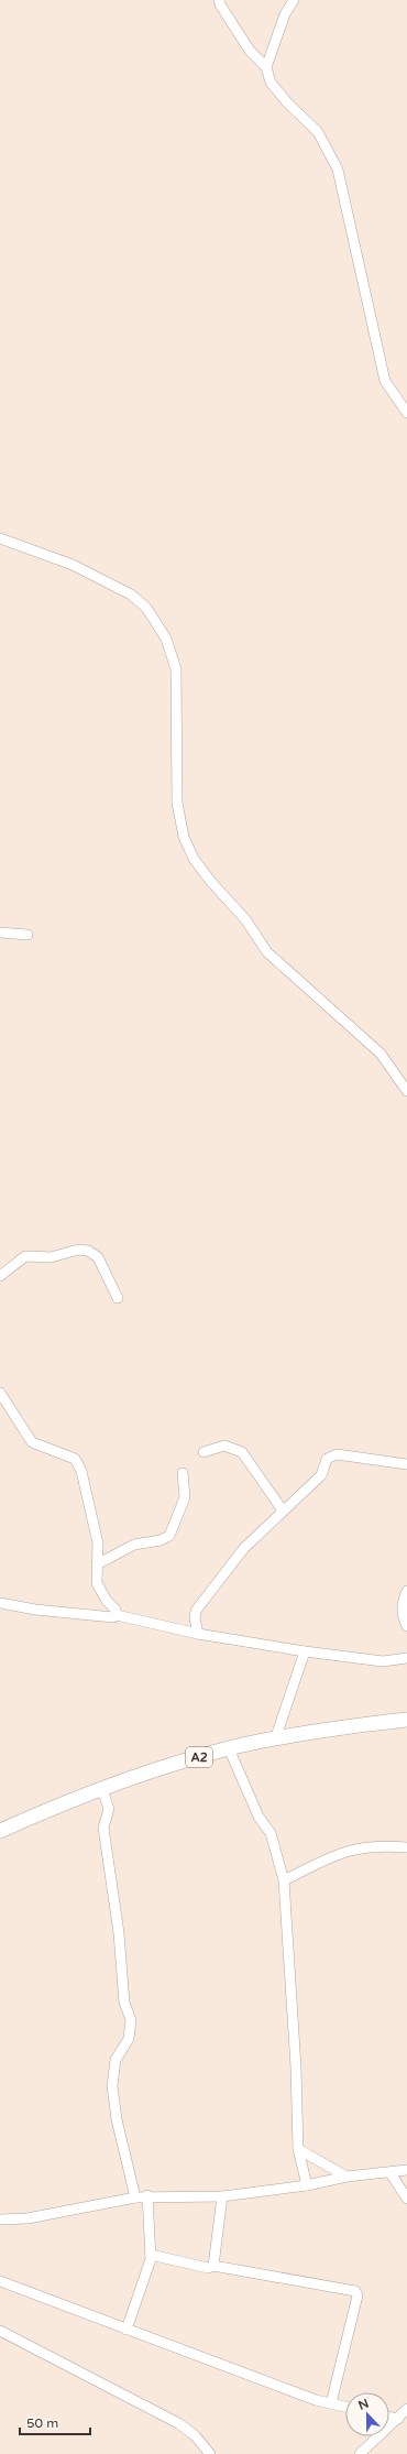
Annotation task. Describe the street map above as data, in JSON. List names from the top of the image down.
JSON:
{
  "streets": {
    "highway": ["A2"]
  },
  "scale_bar": "50 m",
  "north": "top"
}
